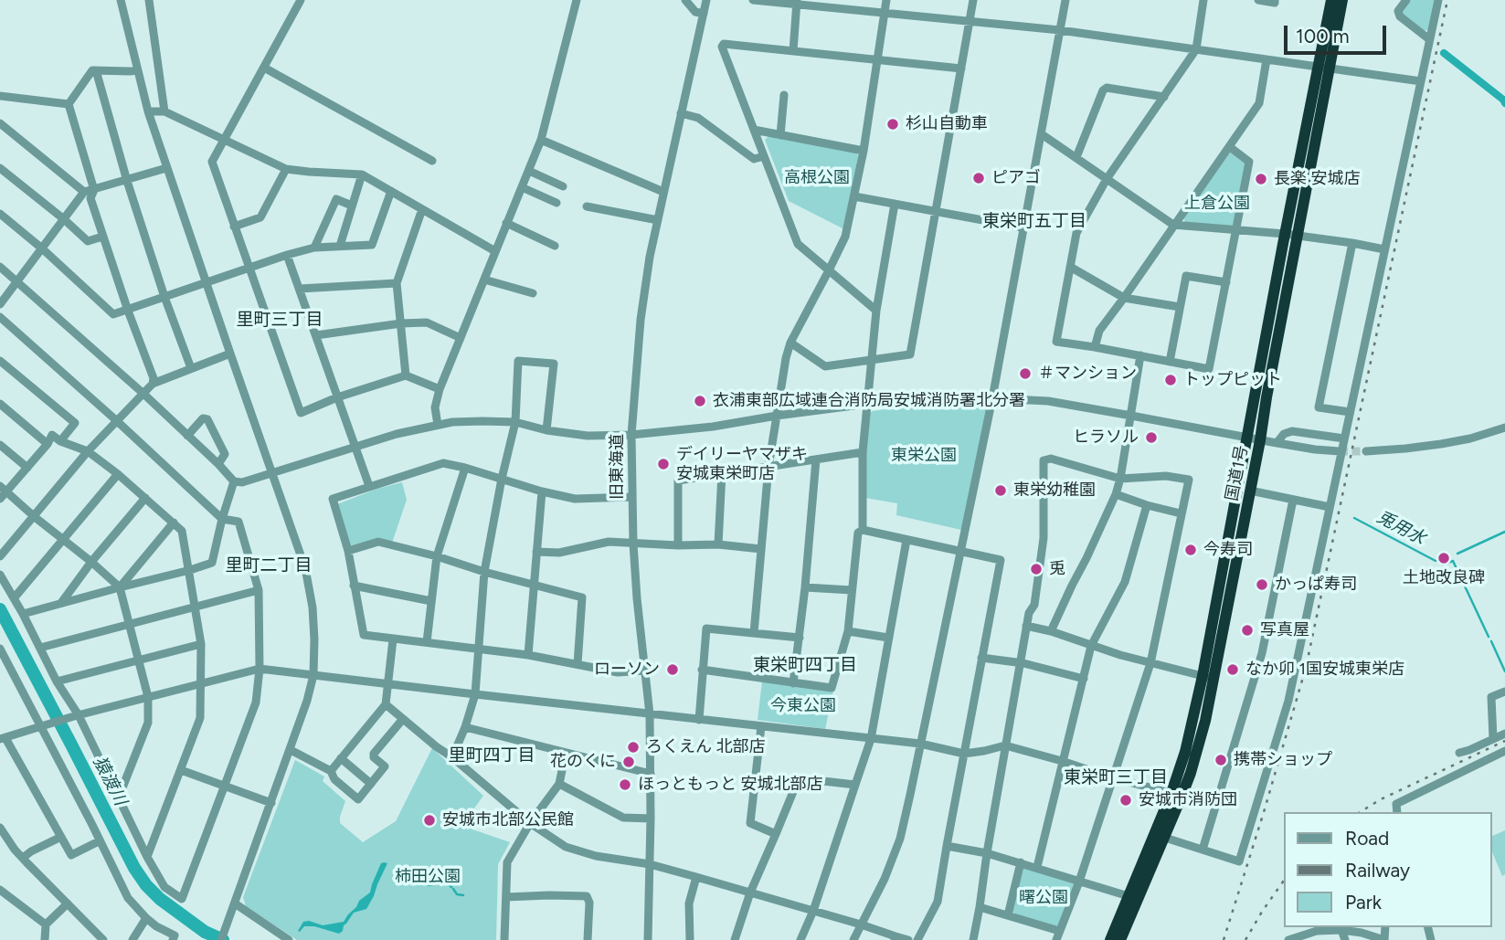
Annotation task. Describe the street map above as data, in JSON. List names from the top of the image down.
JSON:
{
  "streets": {
    "highway": ["国道1号"],
    "street": ["旧東海道"]
  },
  "districts": [
    "東栄町五丁目",
    "里町三丁目",
    "里町二丁目",
    "東栄町四丁目",
    "里町四丁目",
    "東栄町三丁目"
  ],
  "water": ["兎用水", "猿渡川"],
  "parks": [
    "高根公園",
    "上倉公園",
    "東栄公園",
    "今東公園",
    "柿田公園",
    "曙公園"
  ],
  "places": [
    "杉山自動車",
    "ピアゴ",
    "長楽 安城店",
    "＃マンション",
    "トップピット",
    "衣浦東部広域連合消防局安城消防署北分署",
    "ヒラソル",
    "デイリーヤマザキ 安城東栄町店",
    "東栄幼稚園",
    "今寿司",
    "土地改良碑",
    "兎",
    "かっぱ寿司",
    "写真屋",
    "ローソン",
    "なか卯 1国安城東栄店",
    "ろくえん 北部店",
    "携帯ショップ",
    "花のくに",
    "ほっともっと 安城北部店",
    "安城市消防団",
    "安城市北部公民館"
  ],
  "legend": ["Road", "Railway", "Park"],
  "scale_bar": "100 m"
}
